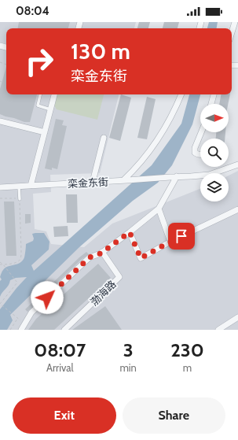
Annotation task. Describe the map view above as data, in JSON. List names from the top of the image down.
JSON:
{
  "streets": {
    "street": ["栾金东街", "渤海路"]
  },
  "north": "right",
  "page": {
    "status": "08:04",
    "turn": ["130 m", "栾金东街"],
    "eta": [
      "08:07",
      "Arrival",
      "3",
      "min",
      "230",
      "m"
    ],
    "buttons": ["Exit", "Share"]
  }
}
